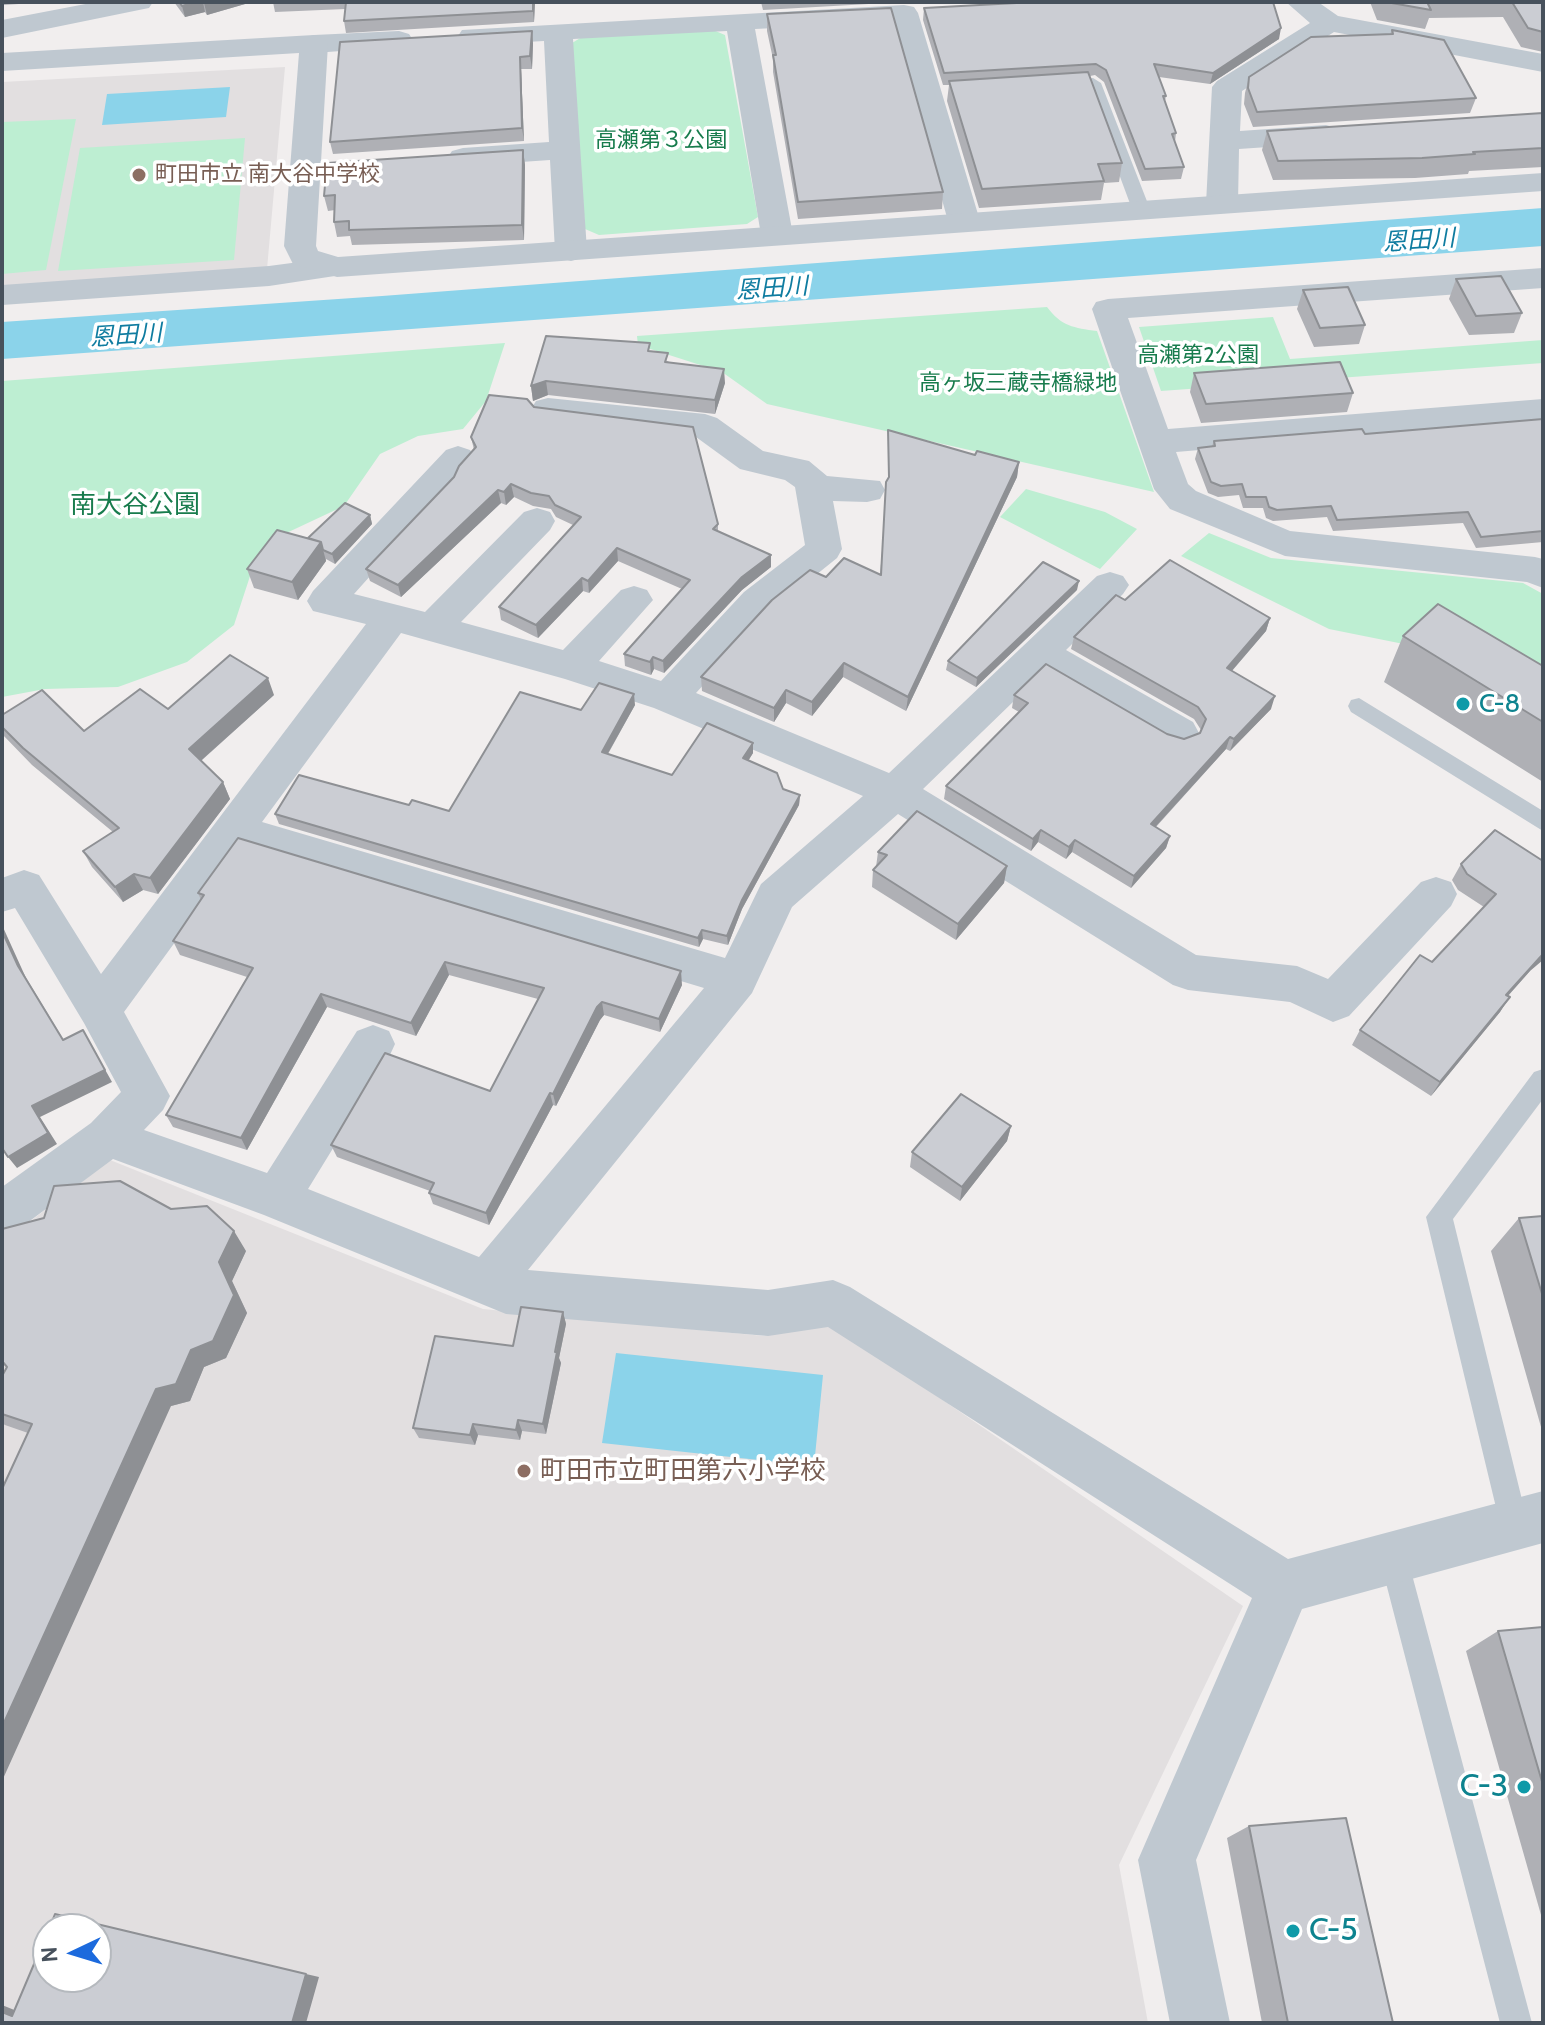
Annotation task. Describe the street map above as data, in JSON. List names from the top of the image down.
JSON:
{
  "water": ["恩田川"],
  "parks": [
    "高瀬第３公園",
    "高瀬第2公園",
    "高ヶ坂三蔵寺橋緑地",
    "南大谷公園"
  ],
  "places": [
    "町田市立 南大谷中学校",
    "C-8",
    "町田市立町田第六小学校",
    "C-3",
    "C-5"
  ],
  "north": "left"
}
